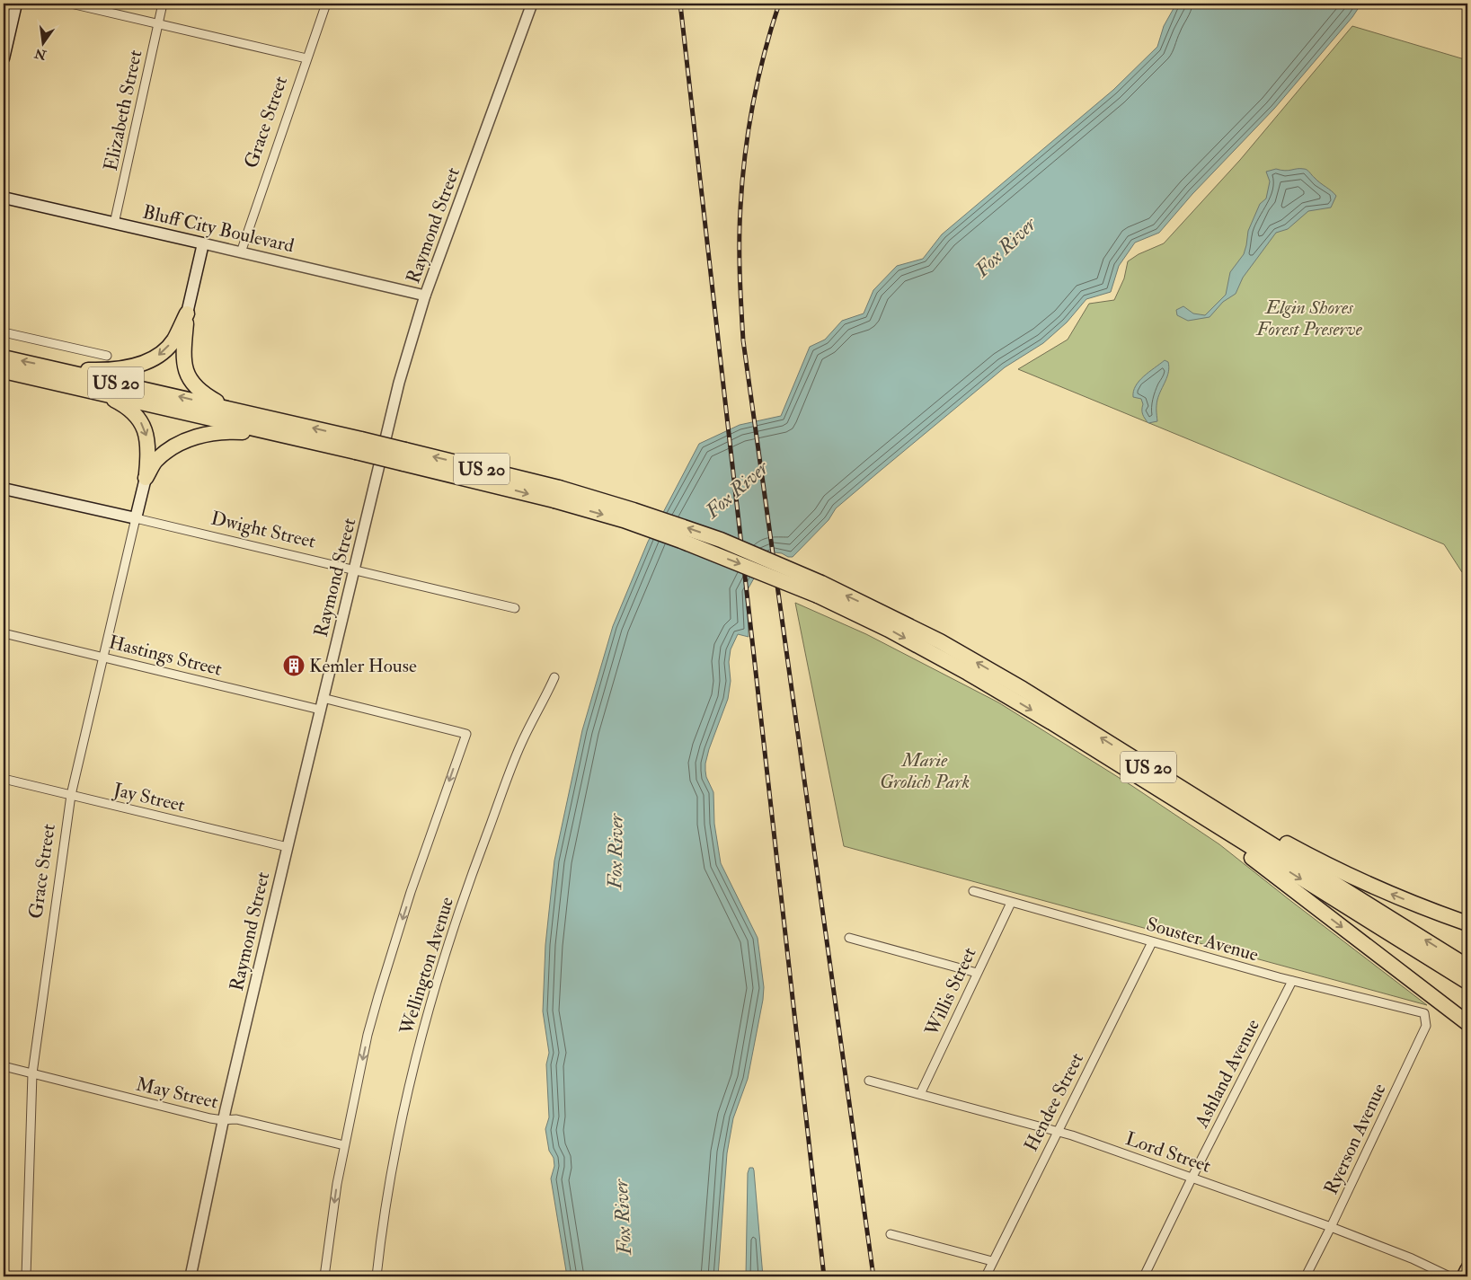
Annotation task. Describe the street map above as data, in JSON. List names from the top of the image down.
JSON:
{
  "streets": {
    "highway": ["US 20"],
    "main road": ["Grace Street", "Bluff City Boulevard", "Dwight Street"],
    "street": [
      "Elizabeth Street",
      "Raymond Street",
      "Hastings Street",
      "Jay Street",
      "Souster Avenue",
      "Wellington Avenue",
      "Willis Street",
      "Ashland Avenue",
      "May Street",
      "Hendee Street",
      "Ryerson Avenue",
      "Lord Street"
    ]
  },
  "crossings": [
    ["Elizabeth Street", "Bluff City Boulevard"],
    ["Grace Street", "Bluff City Boulevard"],
    ["Grace Street", "Dwight Street"],
    ["Grace Street", "Hastings Street"],
    ["Grace Street", "Jay Street"],
    ["Grace Street", "May Street"],
    ["Raymond Street", "Bluff City Boulevard"],
    ["Raymond Street", "Dwight Street"],
    ["Raymond Street", "Hastings Street"],
    ["Raymond Street", "Jay Street"],
    ["Raymond Street", "Wellington Avenue"],
    ["Raymond Street", "May Street"],
    ["Souster Avenue", "Willis Street"],
    ["Souster Avenue", "Ashland Avenue"],
    ["Souster Avenue", "Hendee Street"],
    ["Souster Avenue", "Ryerson Avenue"],
    ["Wellington Avenue", "May Street"],
    ["Willis Street", "Lord Street"],
    ["Ashland Avenue", "Lord Street"],
    ["Hendee Street", "Lord Street"],
    ["Ryerson Avenue", "Lord Street"]
  ],
  "water": ["Fox River"],
  "parks": ["Elgin Shores Forest Preserve", "Marie Grolich Park"],
  "places": {
    "building": ["Kemler House"]
  },
  "north": "bottom"
}
